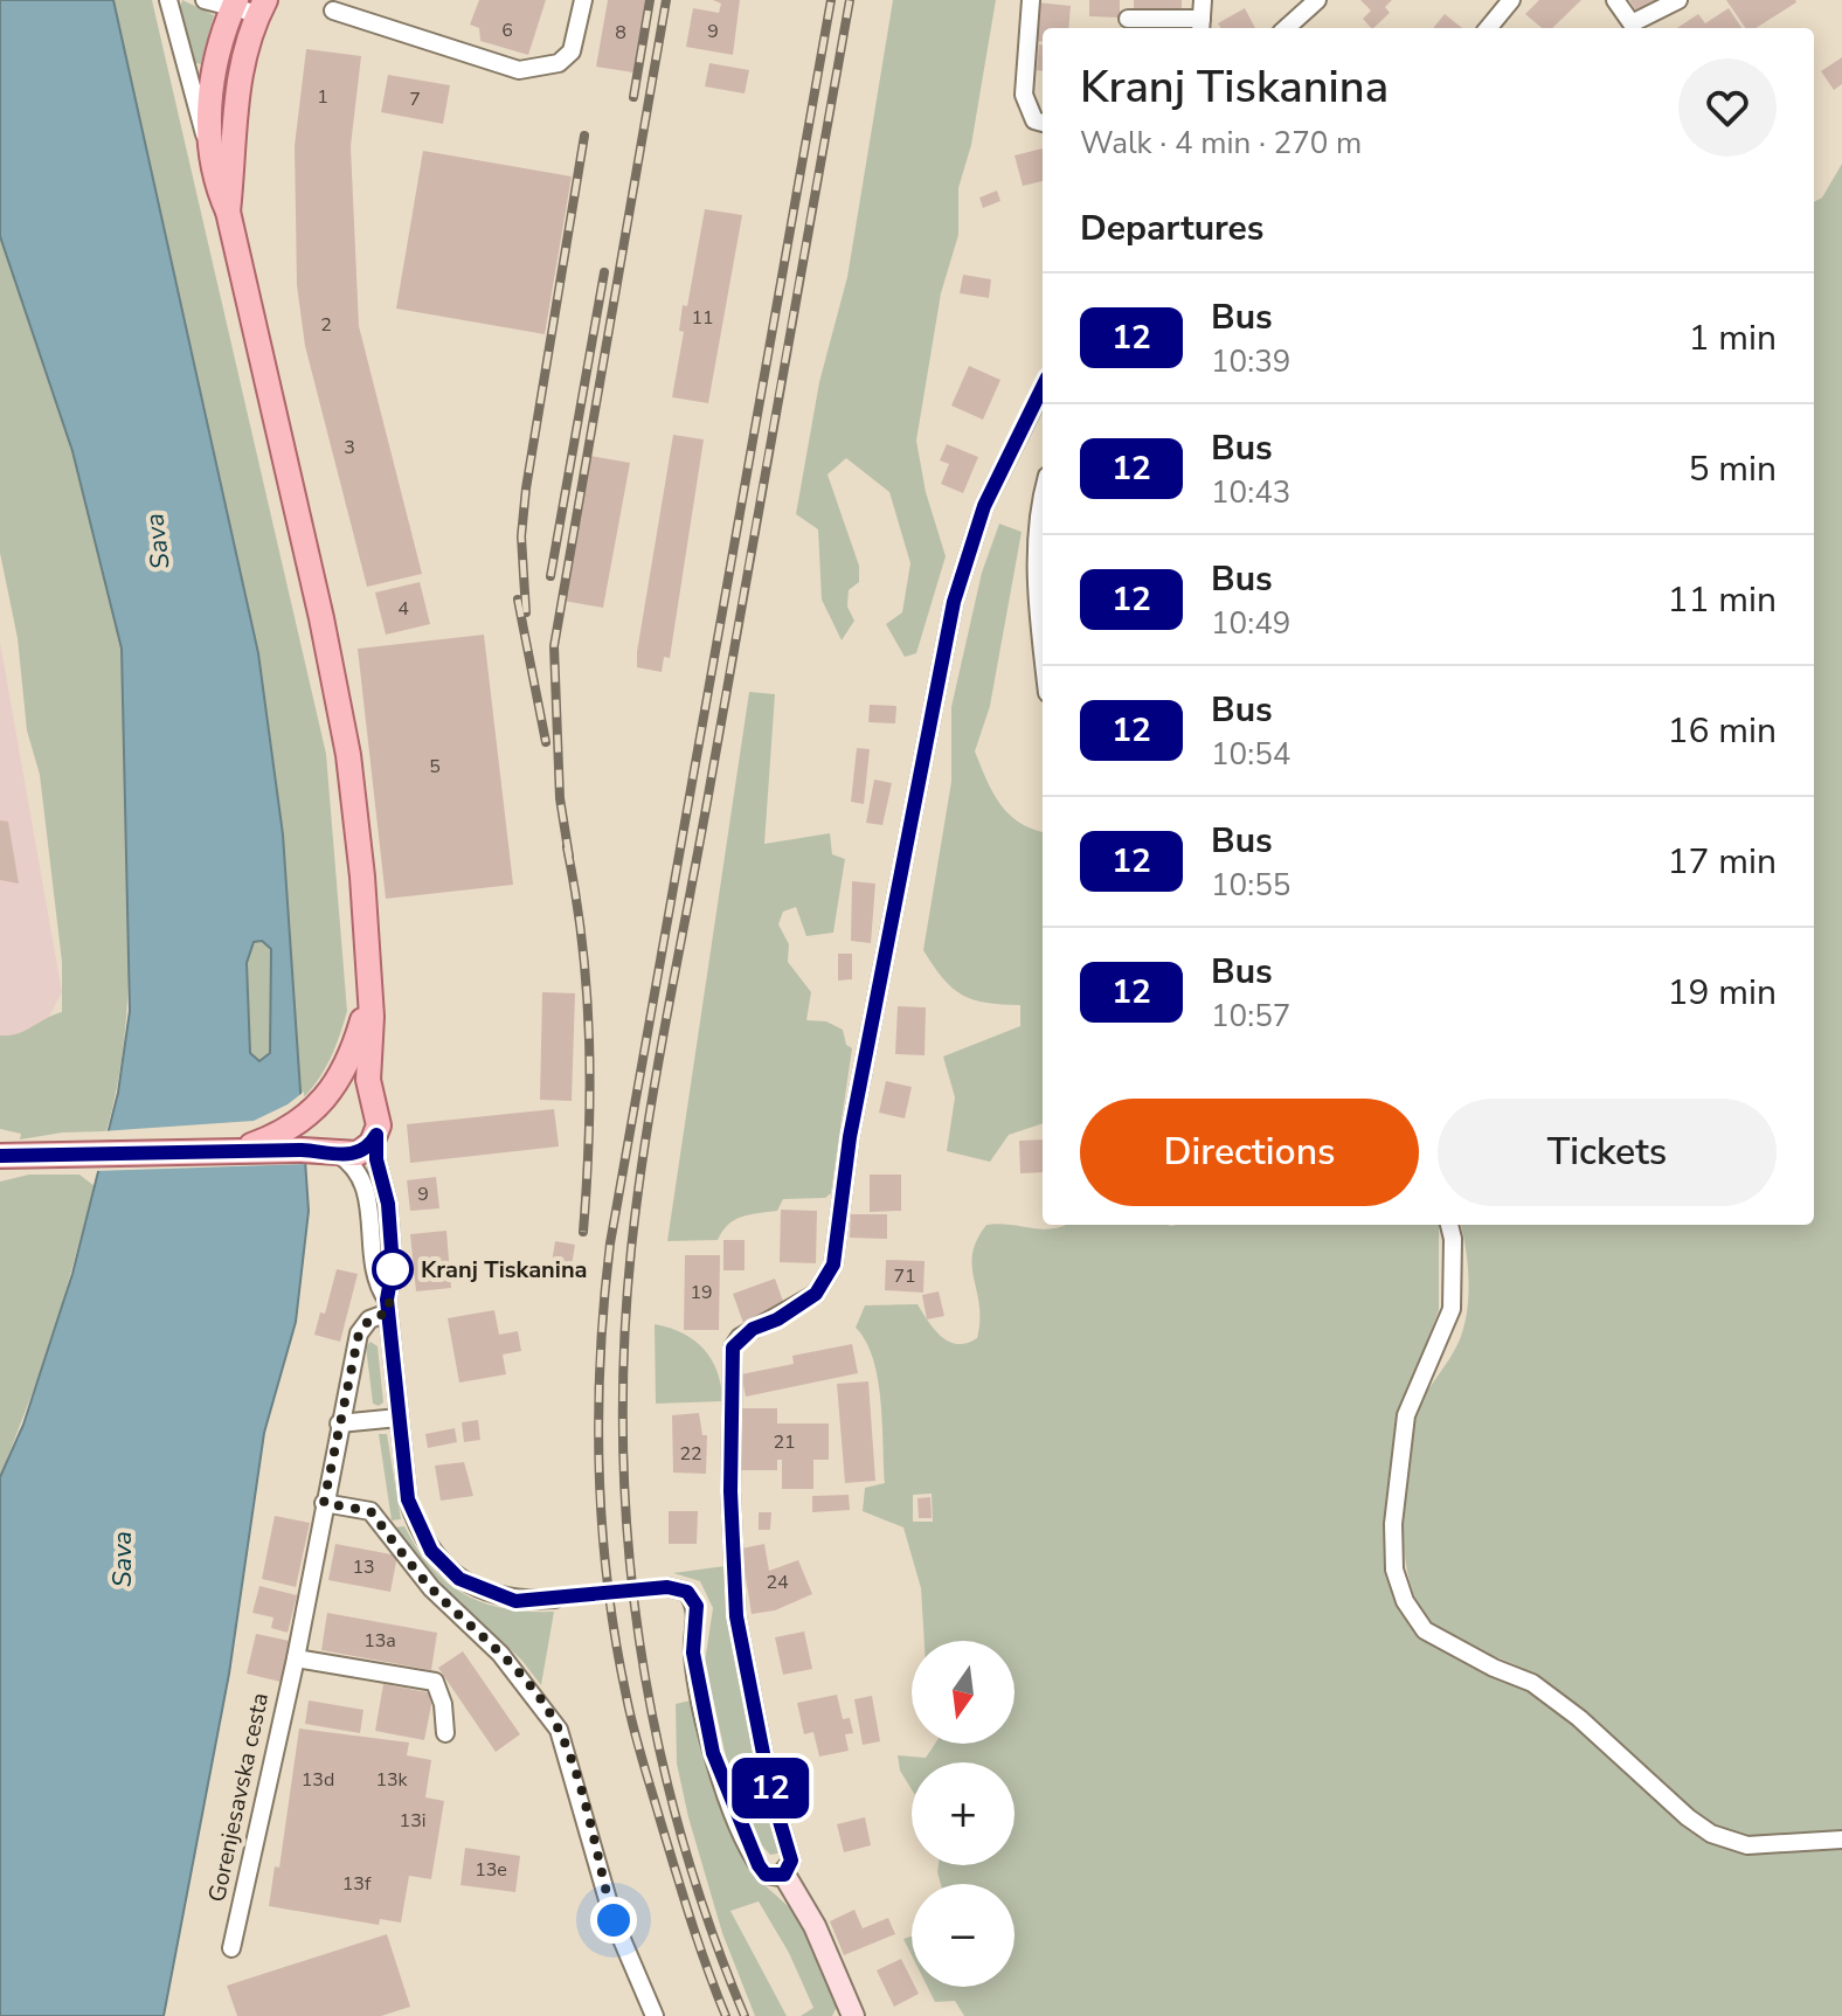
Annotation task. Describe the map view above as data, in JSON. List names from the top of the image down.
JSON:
{
  "streets": {
    "street": ["Gorenjesavska cesta"]
  },
  "water": ["Sava"],
  "places": ["Kranj Tiskanina"],
  "lines": ["bus line 12"],
  "house_numbers": [
    "6",
    "9",
    "8",
    "1",
    "7",
    "11",
    "2",
    "3",
    "4",
    "5",
    "9",
    "71",
    "19",
    "21",
    "22",
    "13",
    "24",
    "13a",
    "13d",
    "13k",
    "13i",
    "13e",
    "13f"
  ],
  "north": "bottom",
  "page": {
    "on_map": "12",
    "heading": [
      ["Kranj Tiskanina", "Walk · 4 min · 270 m"],
      "Departures"
    ],
    "list": [
      {
        "mark": "12",
        "name": "Bus",
        "note": "10:39",
        "value": "1 min"
      },
      {
        "mark": "12",
        "name": "Bus",
        "note": "10:43",
        "value": "5 min"
      },
      {
        "mark": "12",
        "name": "Bus",
        "note": "10:49",
        "value": "11 min"
      },
      {
        "mark": "12",
        "name": "Bus",
        "note": "10:54",
        "value": "16 min"
      },
      {
        "mark": "12",
        "name": "Bus",
        "note": "10:55",
        "value": "17 min"
      },
      {
        "mark": "12",
        "name": "Bus",
        "note": "10:57",
        "value": "19 min"
      }
    ],
    "buttons": ["Directions", "Tickets"],
    "map_buttons": ["+", "−"]
  }
}
